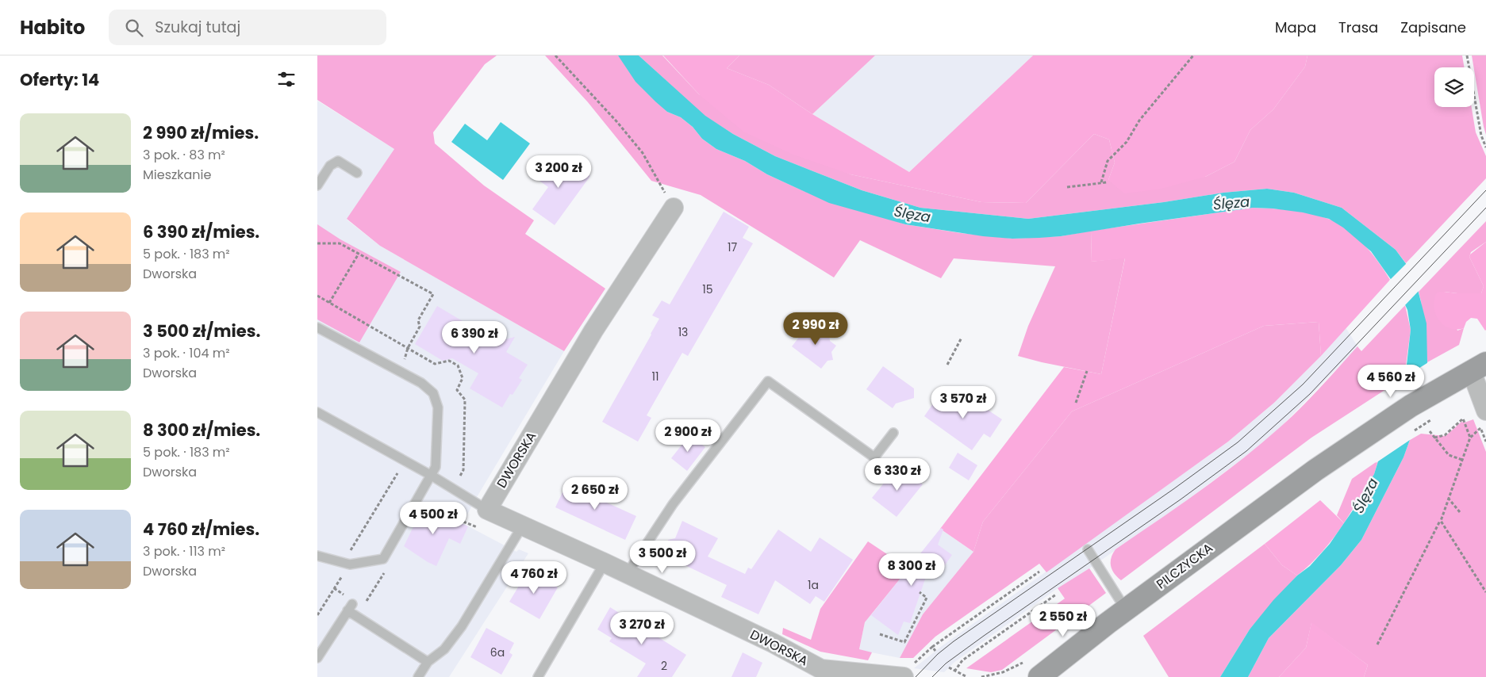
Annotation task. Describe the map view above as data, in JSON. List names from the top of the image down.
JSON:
{
  "streets": {
    "street": ["DWORSKA", "PILCZYCKA"]
  },
  "water": ["Ślęza"],
  "house_numbers": [
    "17",
    "15",
    "13",
    "11",
    "1a",
    "6a",
    "2"
  ],
  "page": {
    "header": "Habito",
    "search": "Szukaj tutaj",
    "nav": ["Mapa", "Trasa", "Zapisane"],
    "heading": "Oferty: 14",
    "list": [
      {
        "name": "2 990 zł/mies.",
        "note": "3 pok. · 83 m² · Mieszkanie"
      },
      {
        "name": "6 390 zł/mies.",
        "note": "5 pok. · 183 m² · Dworska"
      },
      {
        "name": "3 500 zł/mies.",
        "note": "3 pok. · 104 m² · Dworska"
      },
      {
        "name": "8 300 zł/mies.",
        "note": "5 pok. · 183 m² · Dworska"
      },
      {
        "name": "4 760 zł/mies.",
        "note": "3 pok. · 113 m² · Dworska"
      }
    ],
    "price": [
      "3 200 zł",
      "2 990 zł",
      "6 390 zł",
      "4 560 zł",
      "3 570 zł",
      "2 900 zł",
      "6 330 zł",
      "2 650 zł",
      "4 500 zł",
      "3 500 zł",
      "8 300 zł",
      "4 760 zł",
      "2 550 zł",
      "3 270 zł"
    ]
  }
}
